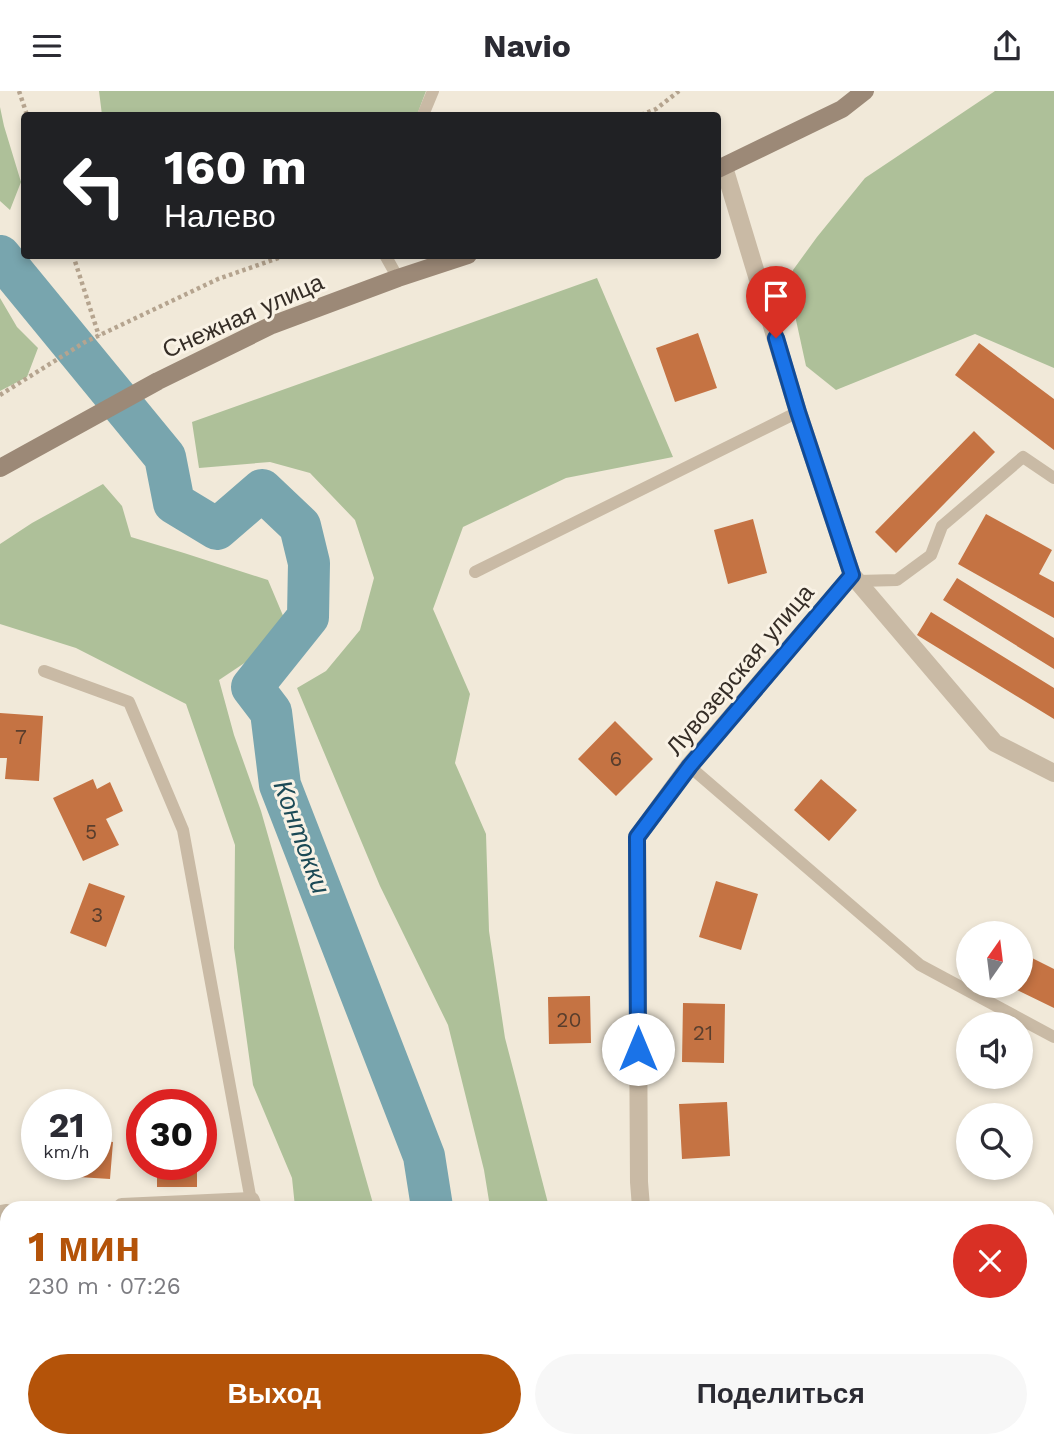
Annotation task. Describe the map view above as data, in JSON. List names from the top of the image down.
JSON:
{
  "streets": {
    "street": ["Снежная улица", "Лувозерская улица"]
  },
  "water": ["Контокки"],
  "house_numbers": [
    "7",
    "6",
    "5",
    "3",
    "20",
    "21"
  ],
  "north": "top",
  "page": {
    "header": "Navio",
    "turn": ["160 m", "Налево"],
    "speed": "21 km/h",
    "limit": "30",
    "heading": ["1 мин", "230 m · 07:26"],
    "buttons": ["Выход", "Поделиться"]
  }
}
